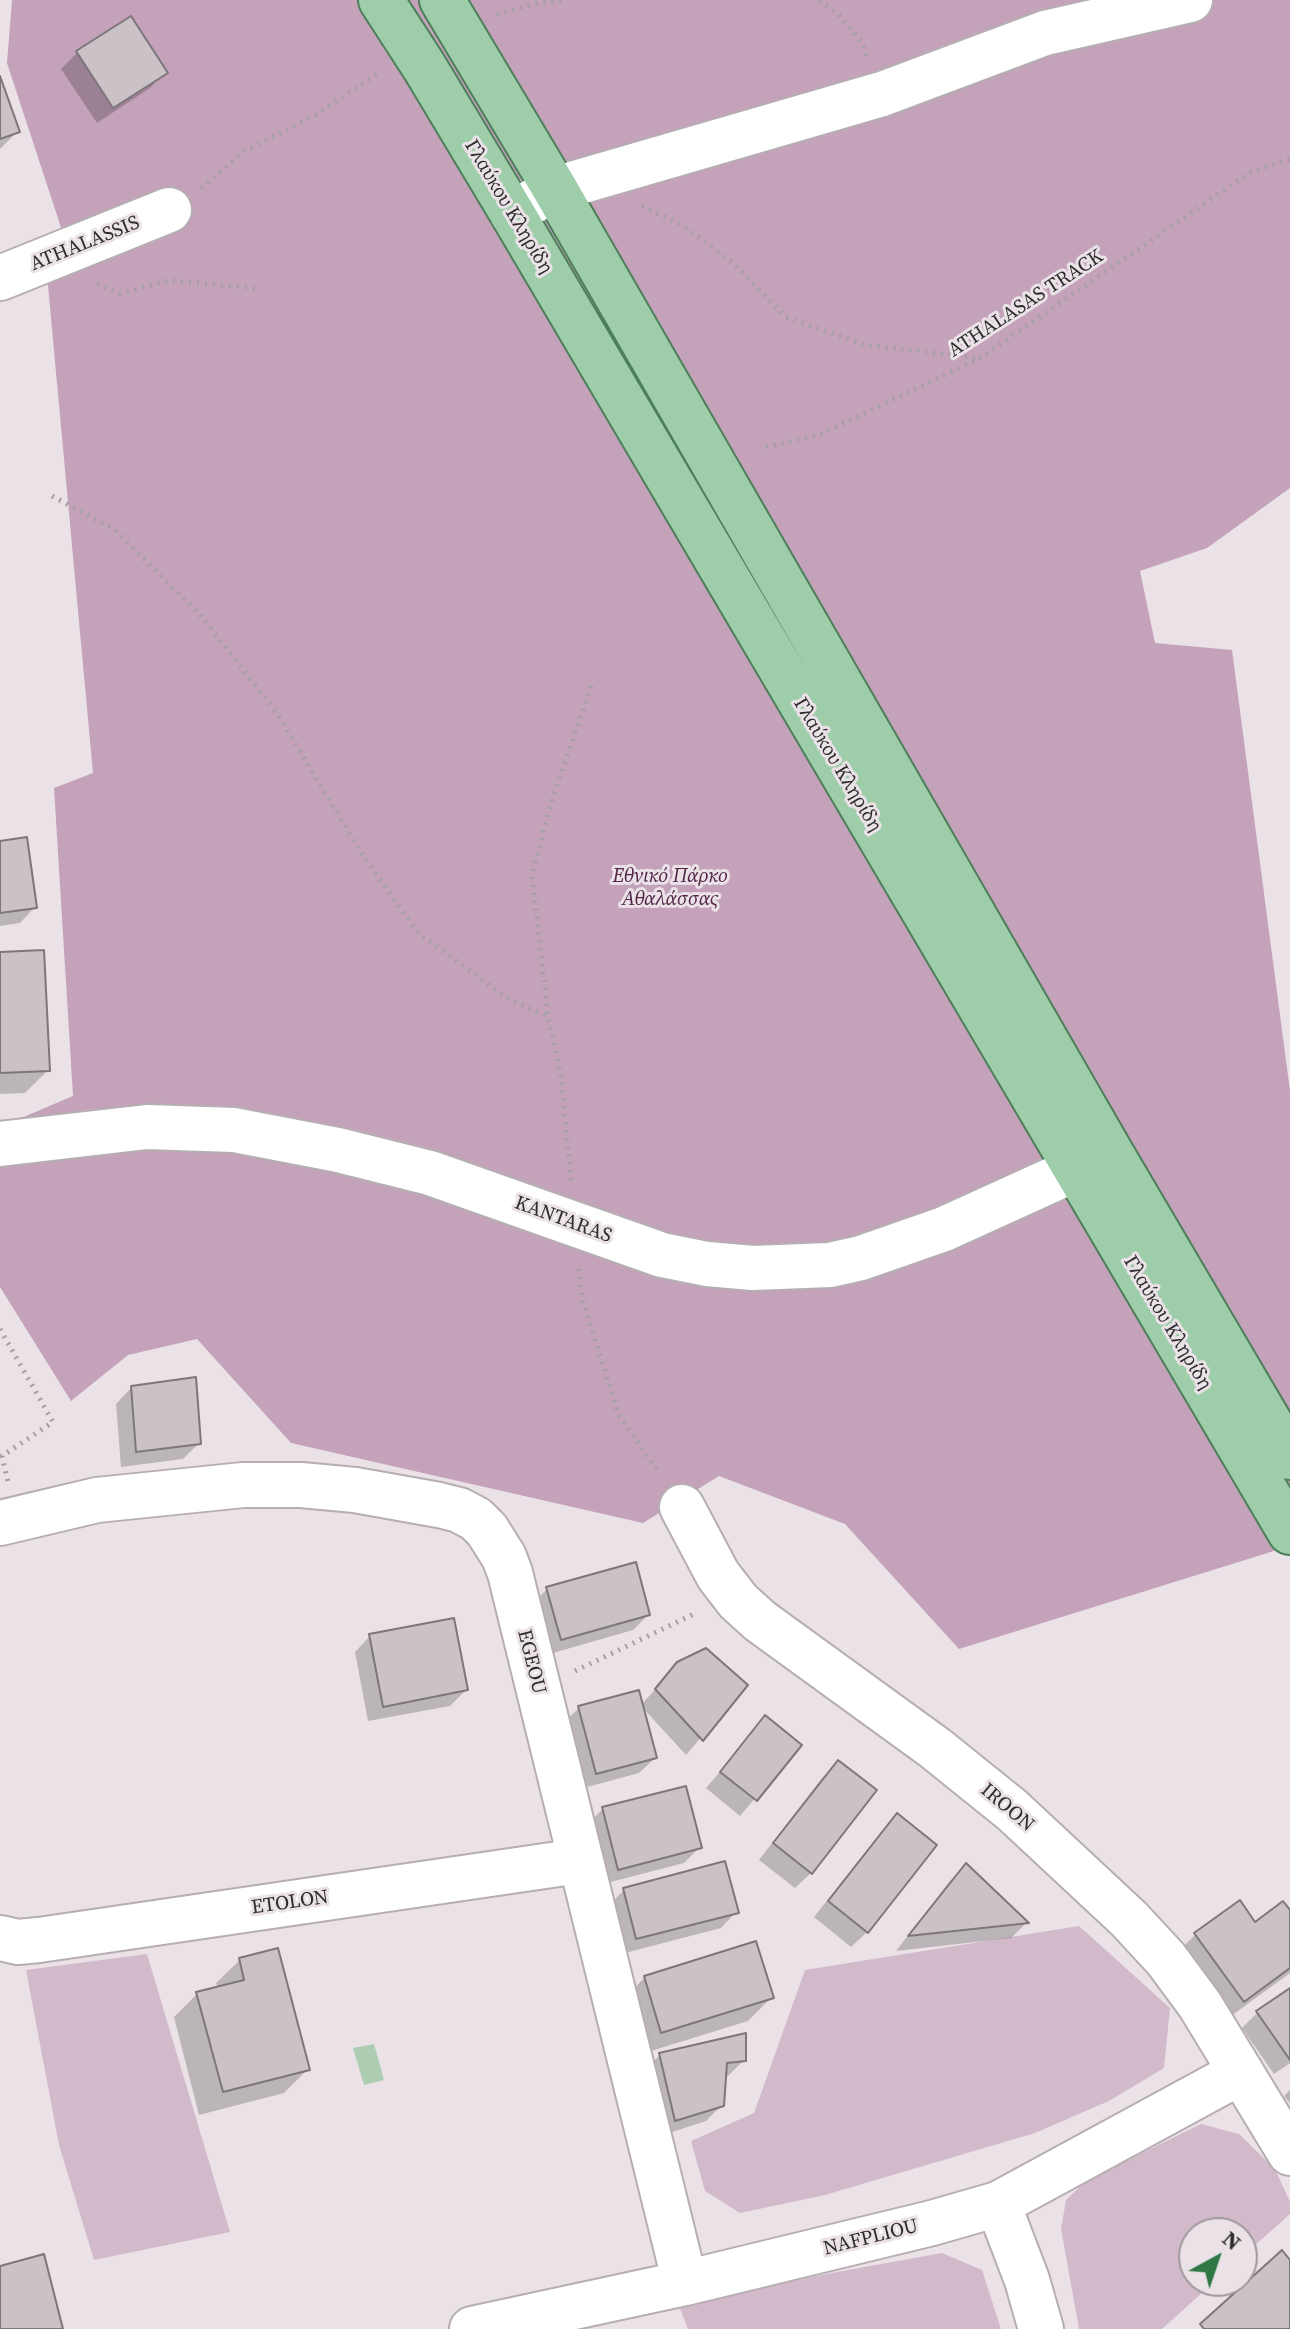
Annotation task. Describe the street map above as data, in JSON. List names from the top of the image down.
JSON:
{
  "streets": {
    "main road": ["Γλαύκου Κληρίδη"],
    "street": [
      "ATHALASSIS",
      "KANTARAS",
      "EGEOU",
      "IROON",
      "ETOLON",
      "NAFPLIOU"
    ],
    "path": ["ATHALASAS TRACK"]
  },
  "crossings": [
    ["Γλαύκου Κληρίδη", "KANTARAS"],
    ["EGEOU", "ETOLON"],
    ["EGEOU", "NAFPLIOU"],
    ["IROON", "NAFPLIOU"]
  ],
  "parks": ["Εθνικό Πάρκο Αθαλάσσας"],
  "north": "top right"
}
